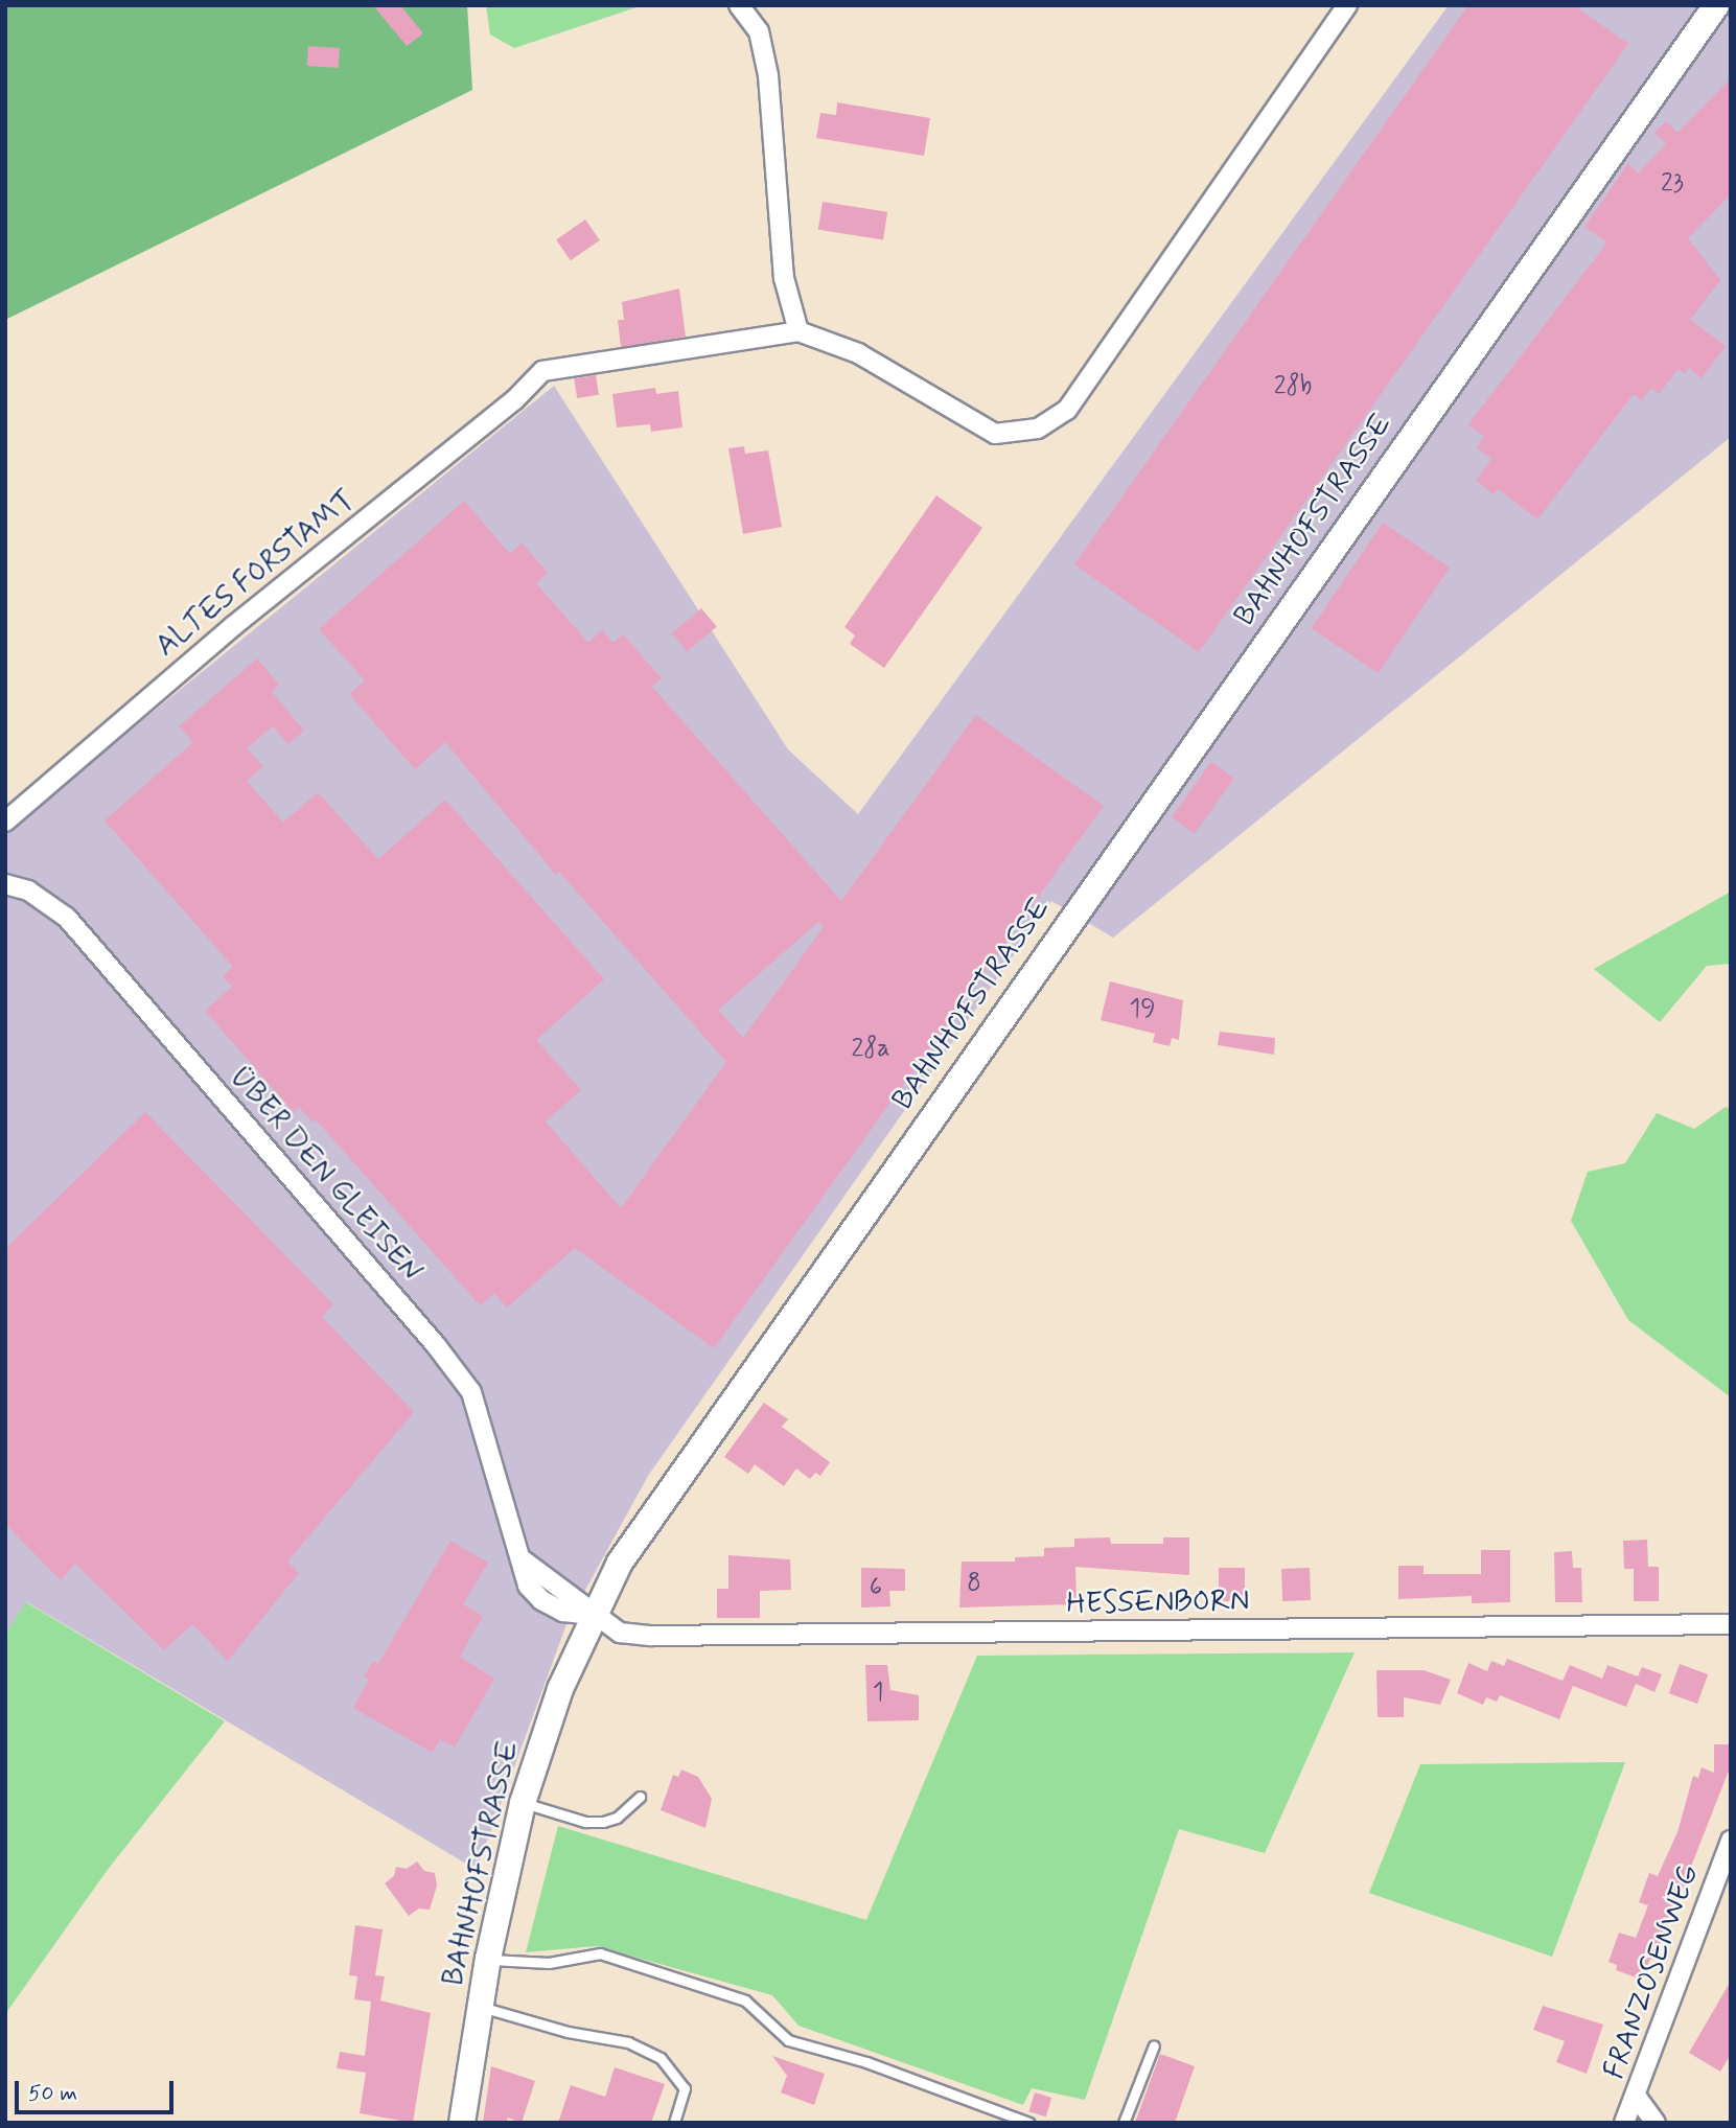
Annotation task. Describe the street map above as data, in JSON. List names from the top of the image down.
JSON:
{
  "streets": {
    "main road": ["BAHNHOFSTRASSE"],
    "street": [
      "ALTES FORSTAMT",
      "ÜBER DEN GLEISEN",
      "HESSENBORN",
      "FRANZOSENWEG"
    ]
  },
  "crossings": [
    ["BAHNHOFSTRASSE", "ÜBER DEN GLEISEN"],
    ["BAHNHOFSTRASSE", "HESSENBORN"],
    ["ÜBER DEN GLEISEN", "HESSENBORN"]
  ],
  "house_numbers": [
    "23",
    "28b",
    "19",
    "28a",
    "8",
    "6",
    "1"
  ],
  "scale_bar": "50 m"
}
